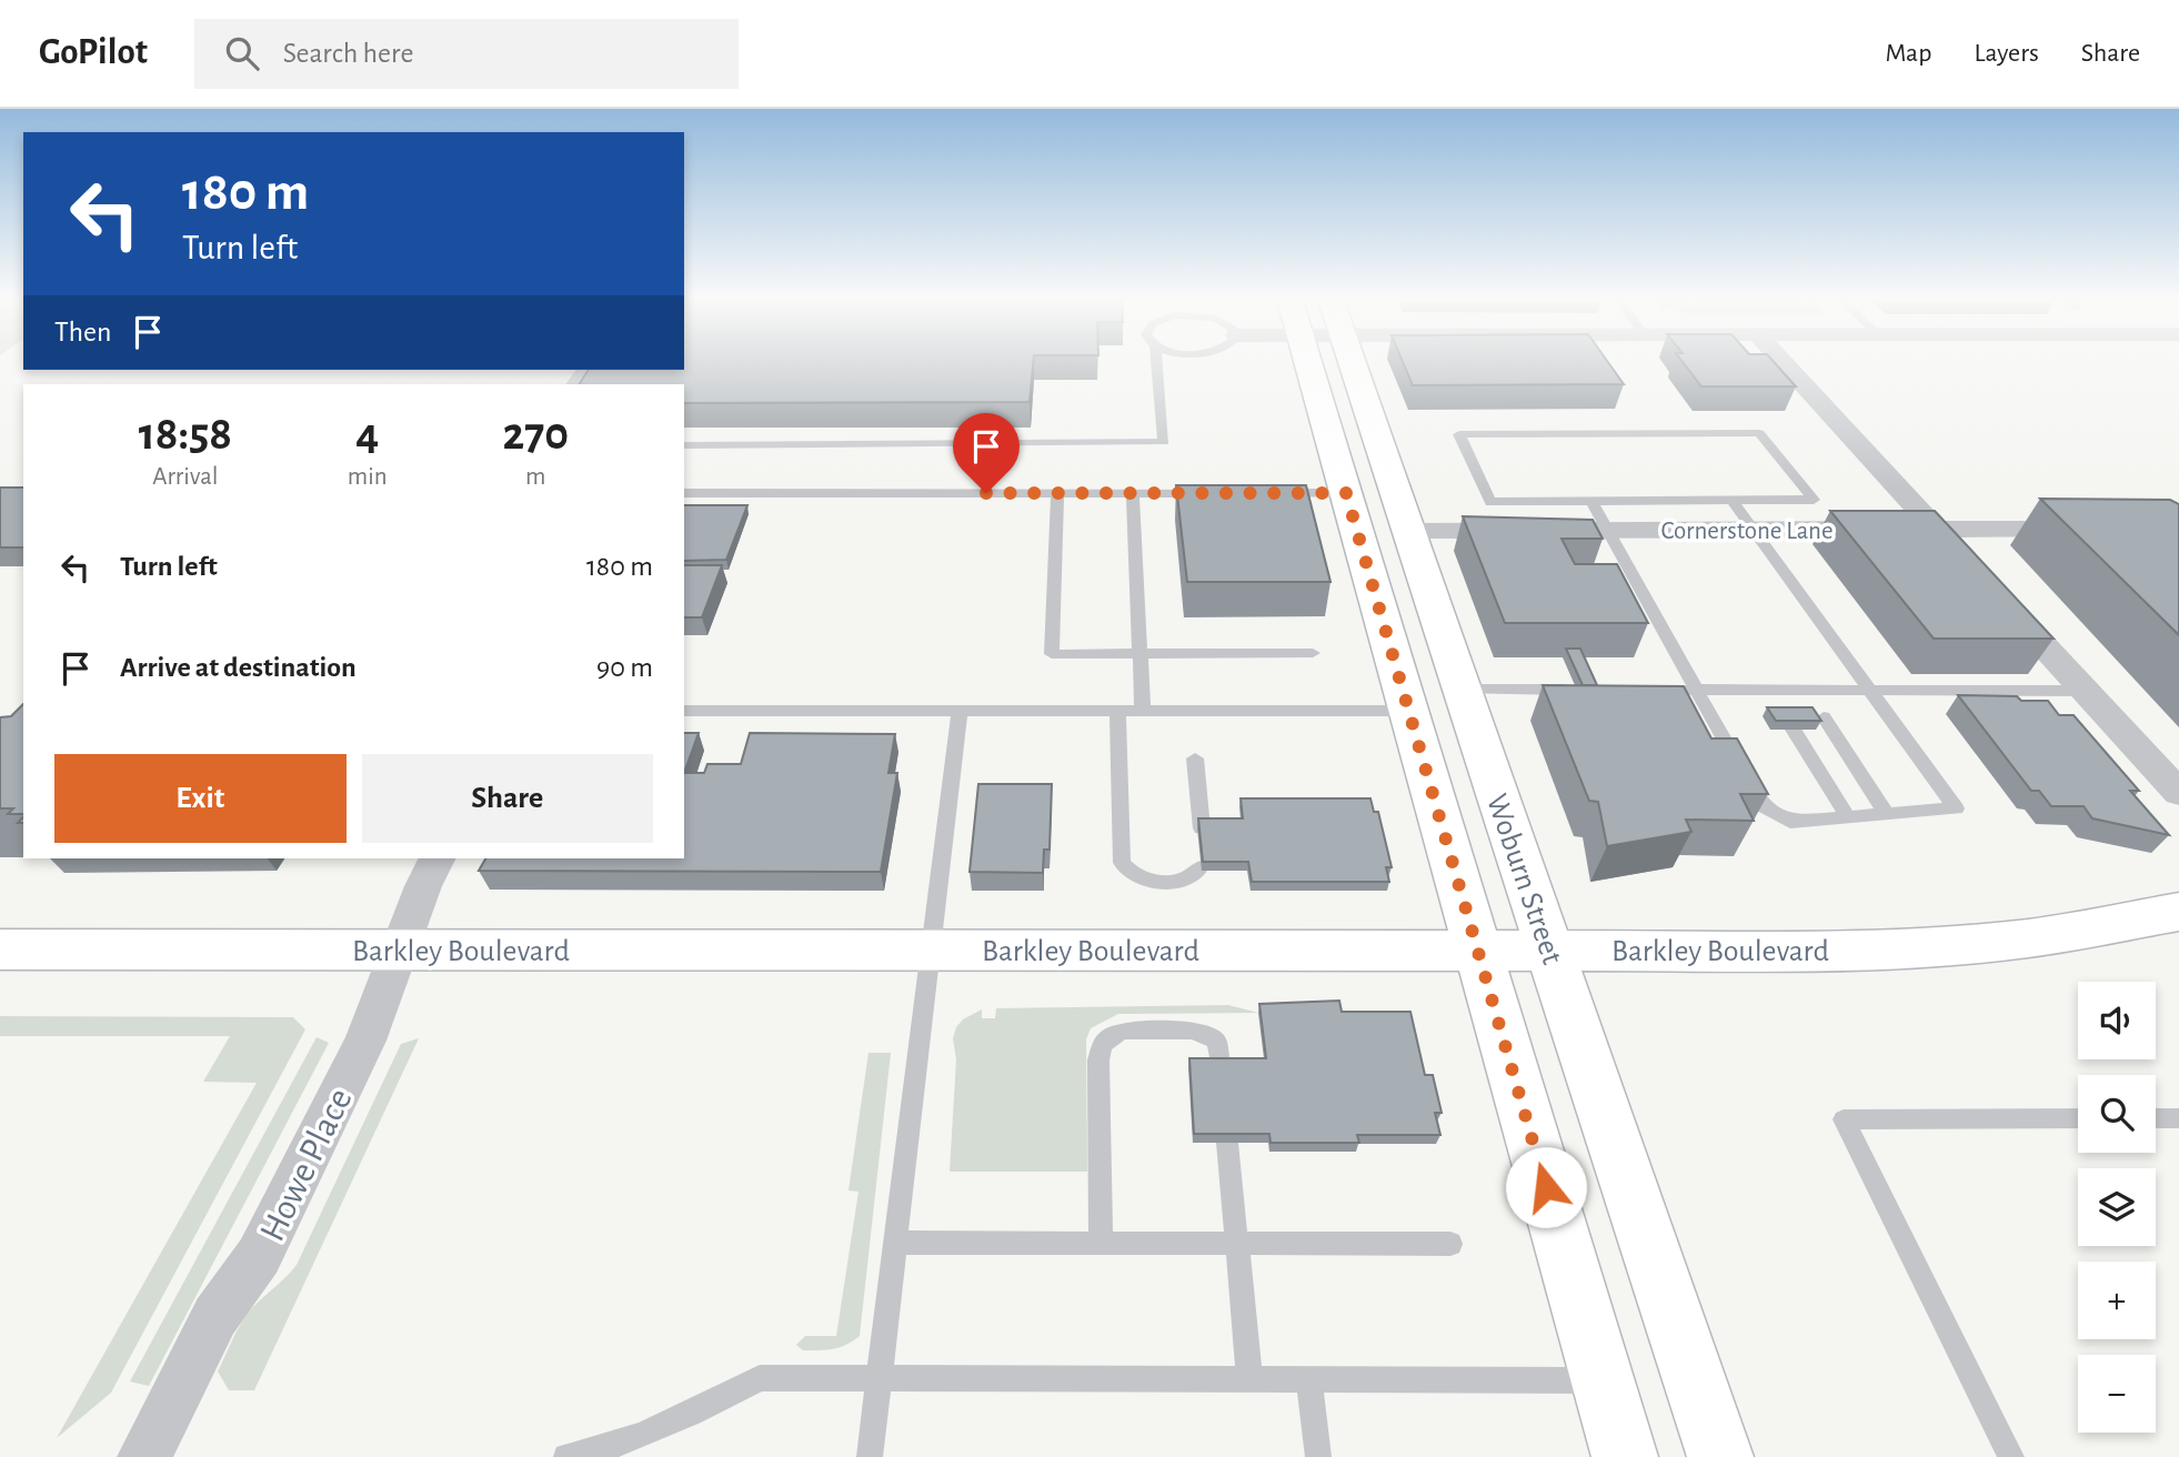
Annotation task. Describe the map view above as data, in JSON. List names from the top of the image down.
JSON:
{
  "streets": {
    "main road": ["Woburn Street", "Barkley Boulevard"],
    "street": ["Cornerstone Lane", "Howe Place"]
  },
  "crossings": [
    ["Cornerstone Lane", "Woburn Street"],
    ["Woburn Street", "Barkley Boulevard"],
    ["Barkley Boulevard", "Howe Place"]
  ],
  "page": {
    "header": "GoPilot",
    "search": "Search here",
    "nav": ["Map", "Layers", "Share"],
    "turn": ["180 m", "Turn left"],
    "then": "Then",
    "eta": [
      "18:58",
      "Arrival",
      "4",
      "min",
      "270",
      "m"
    ],
    "list": [
      {
        "name": "Turn left",
        "value": "180 m"
      },
      {
        "name": "Arrive at destination",
        "value": "90 m"
      }
    ],
    "buttons": ["Exit", "Share"],
    "map_buttons": ["+", "−"]
  }
}
